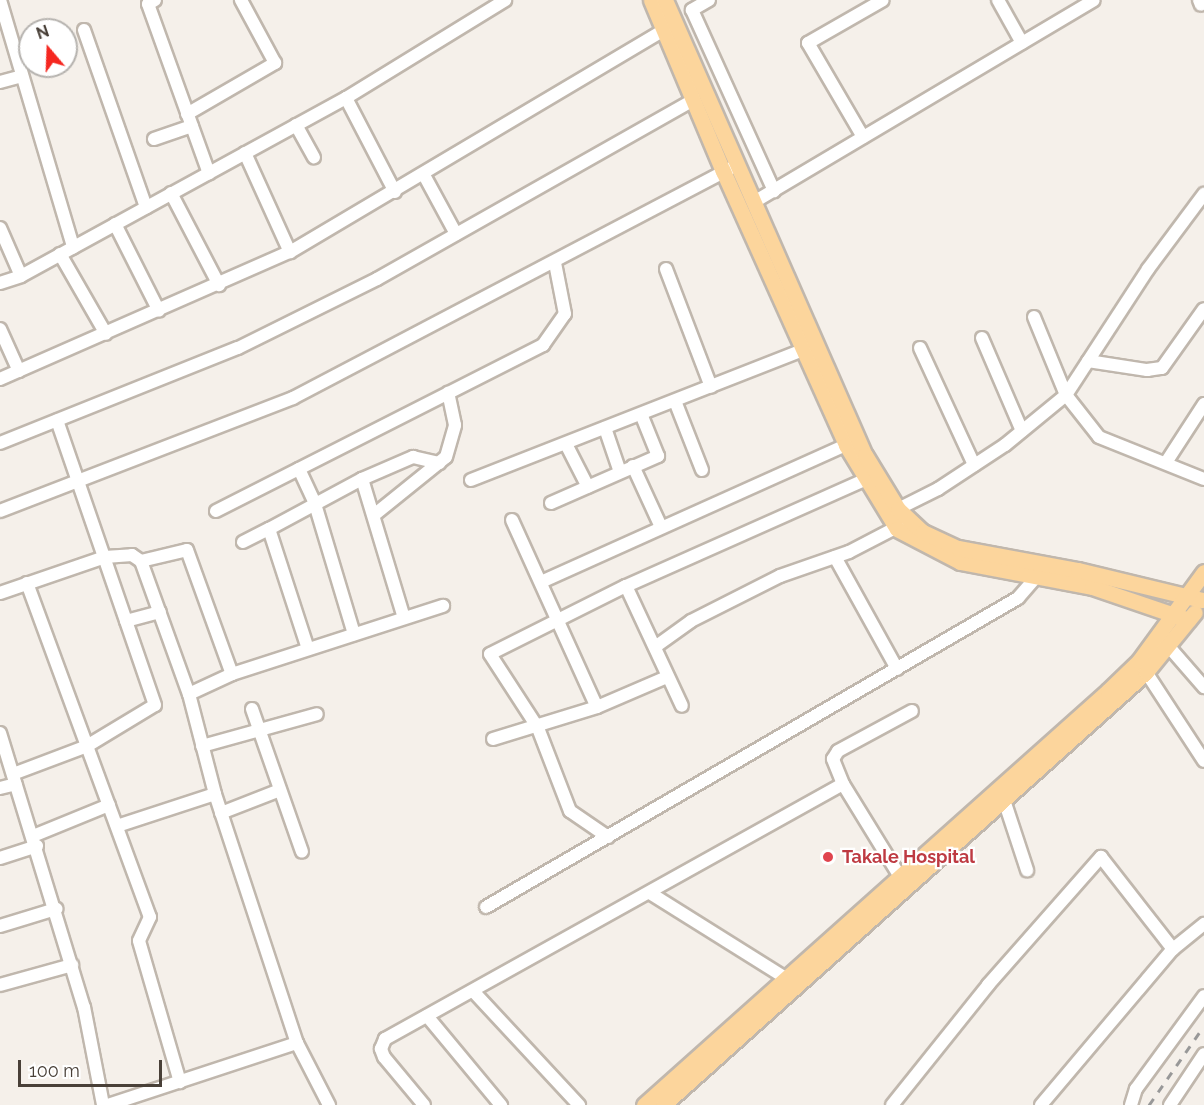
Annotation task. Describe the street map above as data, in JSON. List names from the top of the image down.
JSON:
{
  "places": ["Takale Hospital"],
  "scale_bar": "100 m",
  "north": "top"
}
